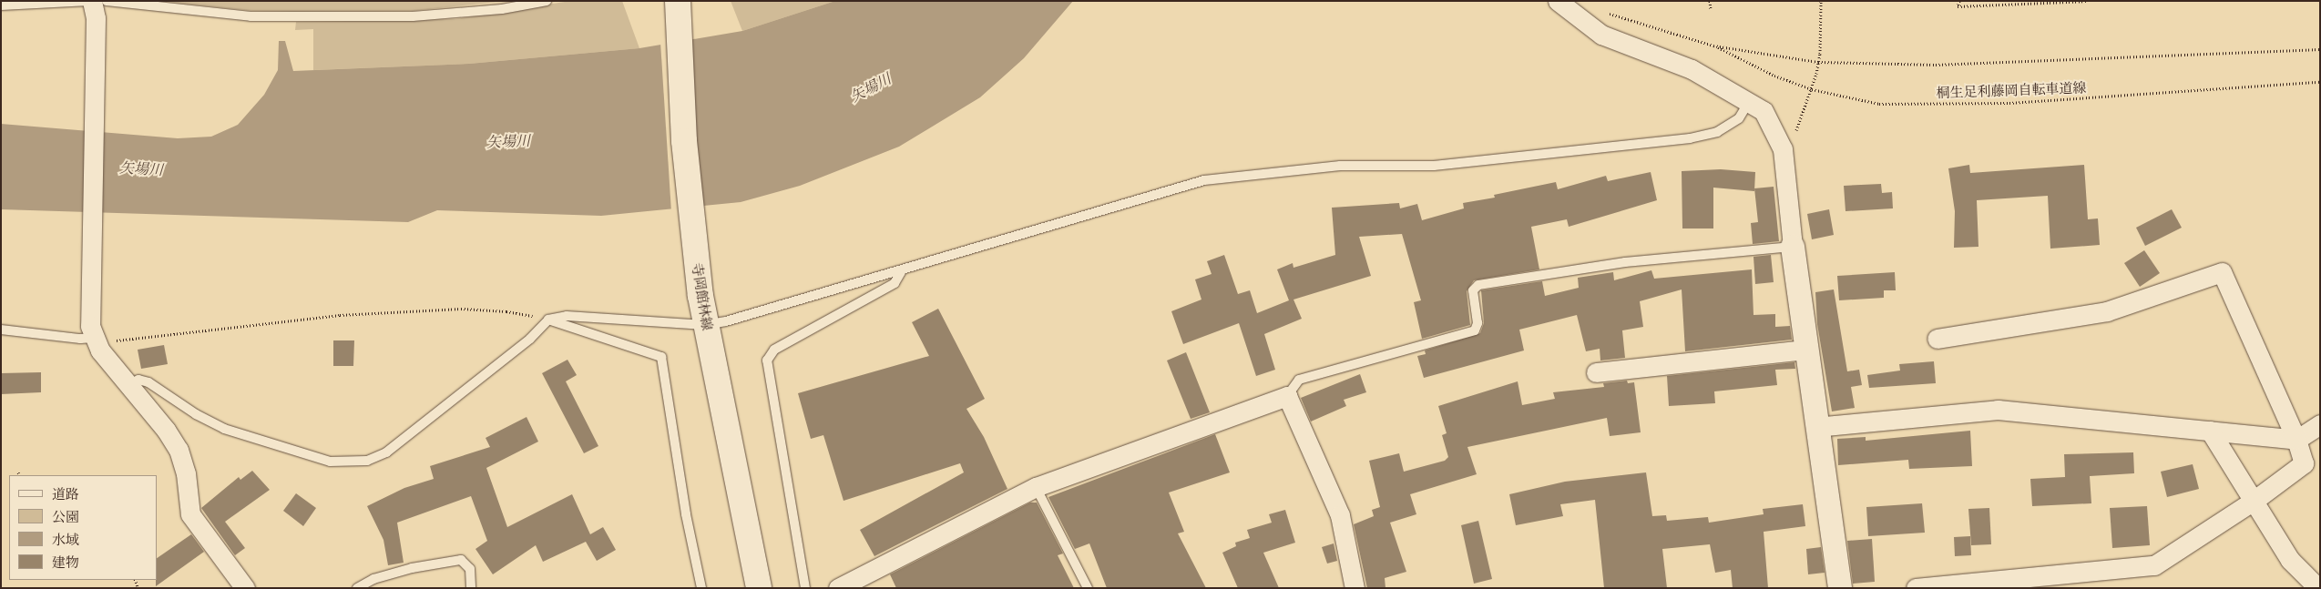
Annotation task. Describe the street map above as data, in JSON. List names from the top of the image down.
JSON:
{
  "streets": {
    "main road": ["寺岡館林線"],
    "path": ["桐生足利藤岡自転車道線"]
  },
  "water": ["矢場川"],
  "legend": [
    "道路",
    "公園",
    "水域",
    "建物"
  ]
}
